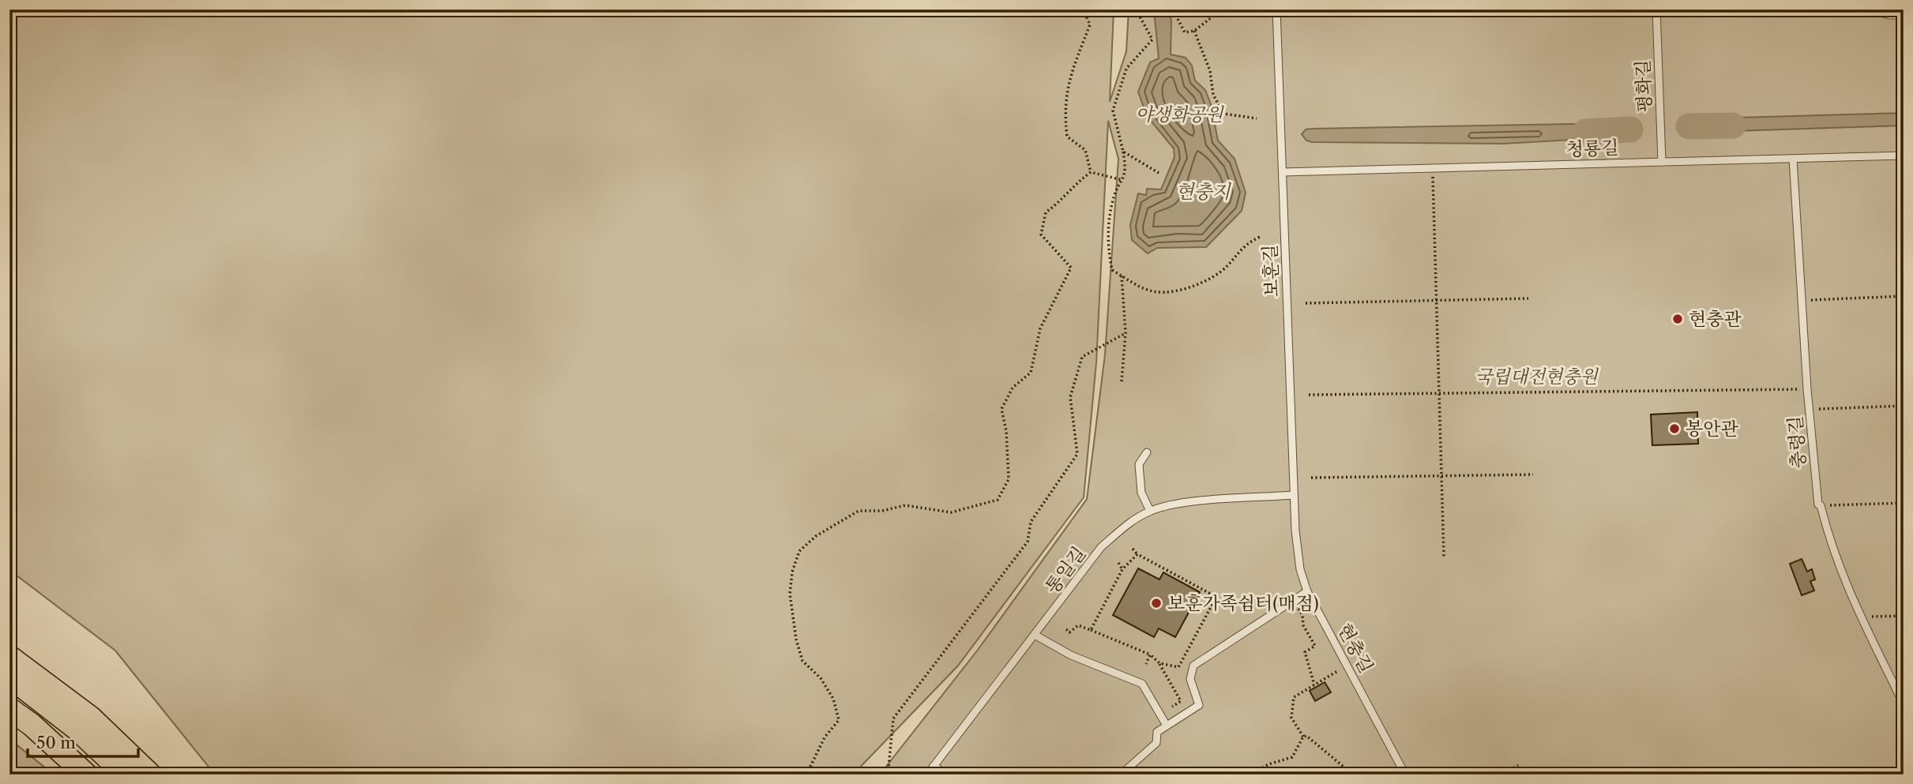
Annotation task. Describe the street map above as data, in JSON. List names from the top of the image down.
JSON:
{
  "streets": {
    "lane": [
      "평화길",
      "청룡길",
      "보훈길",
      "충령길",
      "통일길",
      "현충길"
    ]
  },
  "crossings": [
    ["평화길", "청룡길"],
    ["청룡길", "보훈길"],
    ["청룡길", "충령길"],
    ["보훈길", "통일길"],
    ["보훈길", "현충길"]
  ],
  "water": ["현충지"],
  "parks": ["야생화공원", "국립대전현충원"],
  "places": ["현충관", "봉안관", "보훈가족쉼터(매점)"],
  "scale_bar": "50 m"
}
